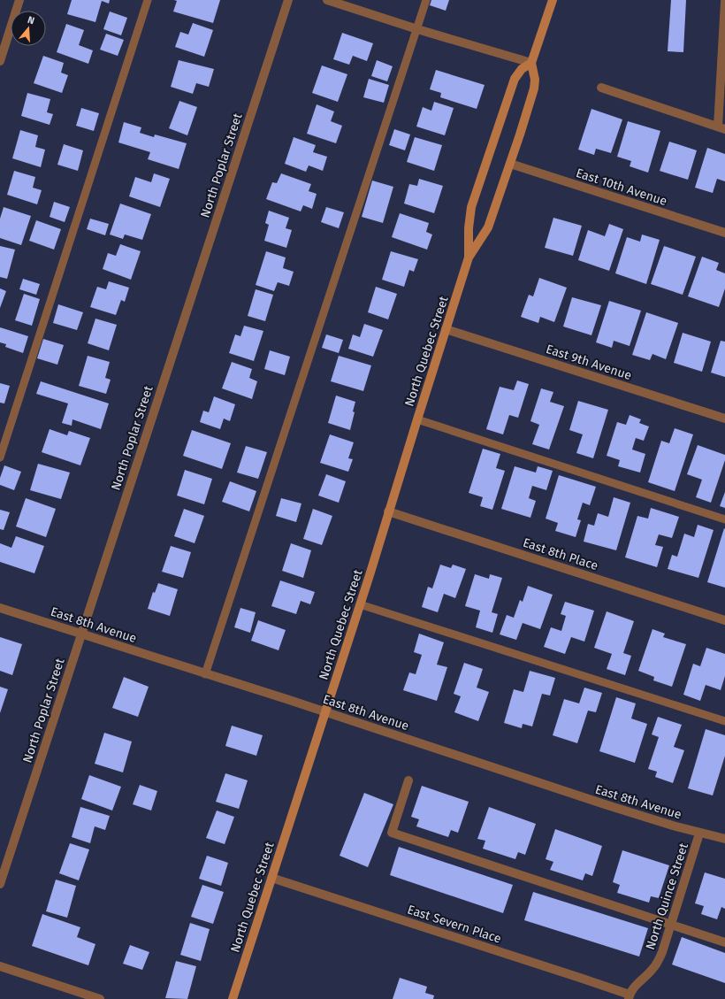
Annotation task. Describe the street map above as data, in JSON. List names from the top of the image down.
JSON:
{
  "streets": {
    "main road": ["North Quebec Street"],
    "street": [
      "North Poplar Street",
      "East 10th Avenue",
      "East 9th Avenue",
      "East 8th Place",
      "East 8th Avenue",
      "North Quince Street",
      "East Severn Place"
    ]
  },
  "crossings": [
    ["North Poplar Street", "East 8th Avenue"],
    ["East 10th Avenue", "North Quebec Street"],
    ["North Quebec Street", "East 9th Avenue"],
    ["North Quebec Street", "East 8th Place"],
    ["North Quebec Street", "East 8th Avenue"],
    ["North Quebec Street", "East Severn Place"],
    ["East 8th Avenue", "North Quince Street"],
    ["North Quince Street", "East Severn Place"]
  ],
  "north": "top"
}
